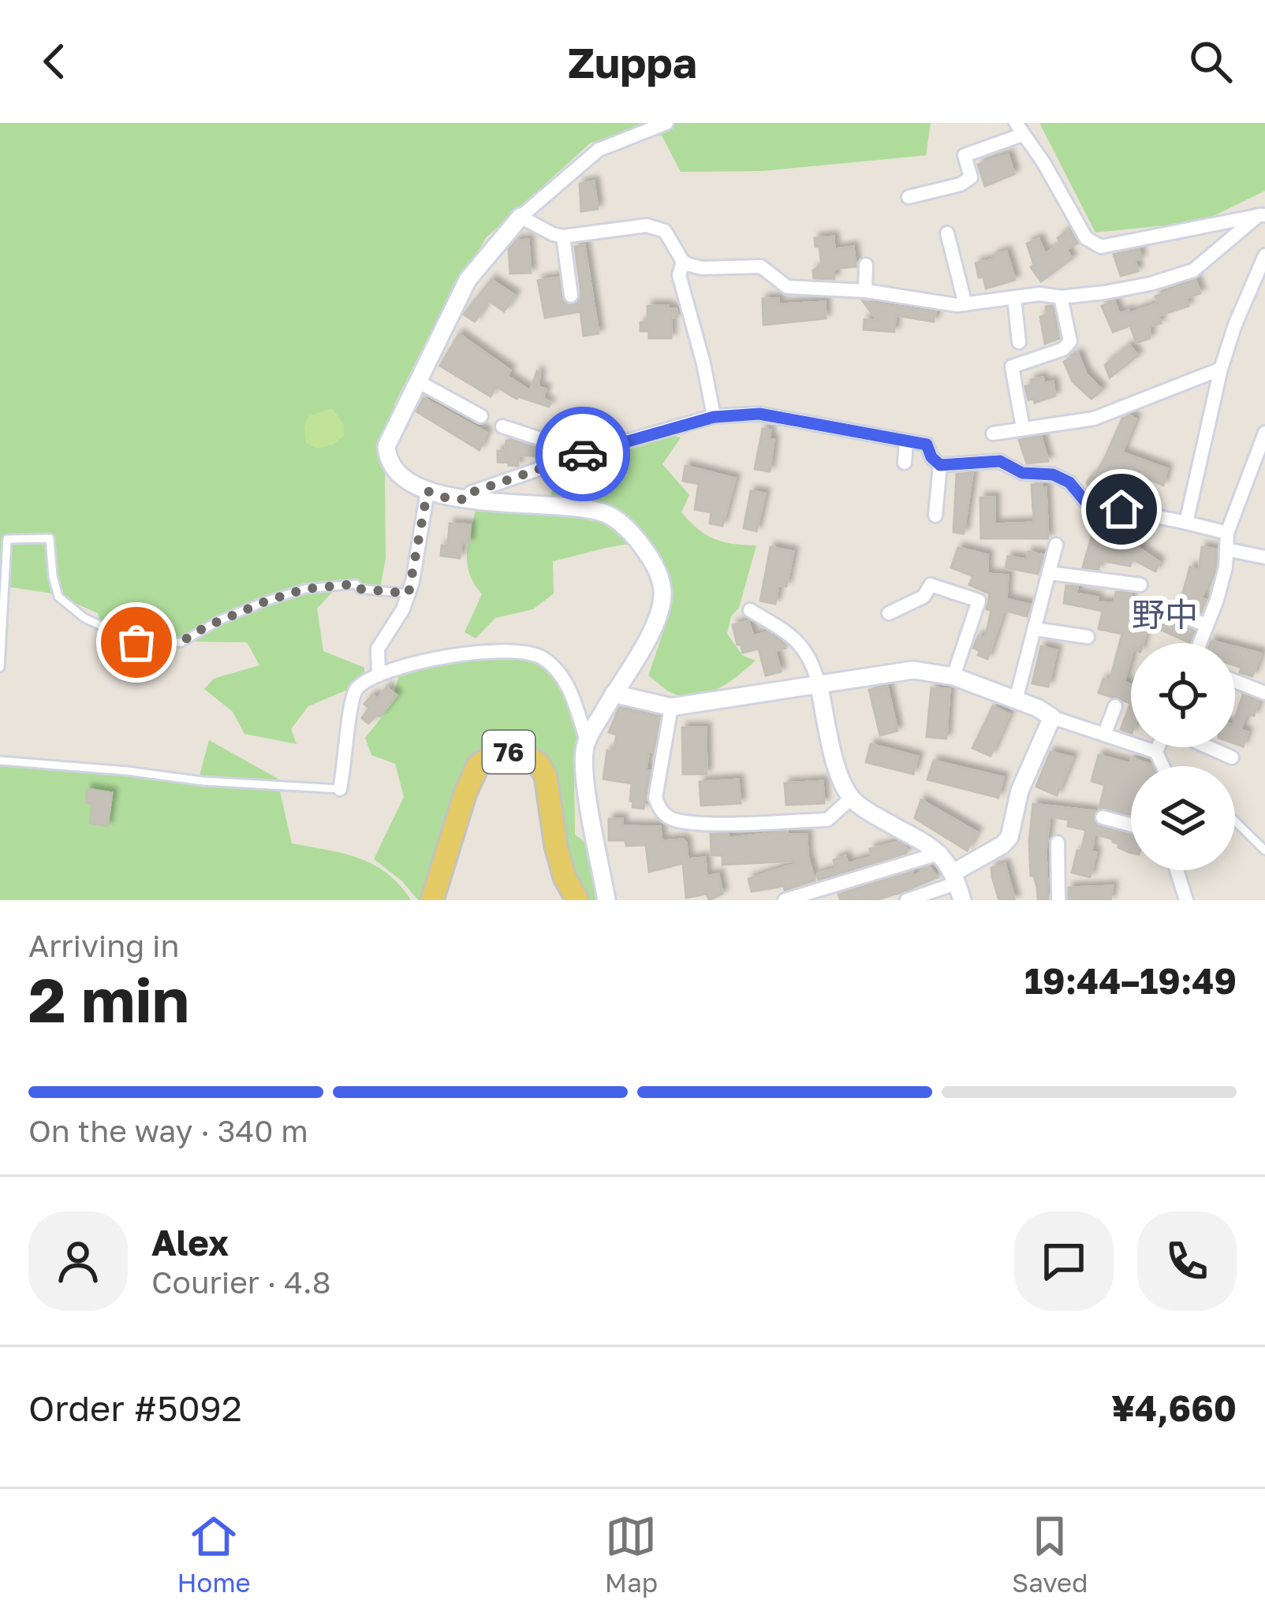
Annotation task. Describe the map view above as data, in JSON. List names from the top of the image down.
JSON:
{
  "streets": {
    "main road": ["76"]
  },
  "districts": ["野中"],
  "page": {
    "header": "Zuppa",
    "heading": ["2 min", "Arriving in", "19:44–19:49"],
    "panel": [
      "Alex",
      "Courier · 4.8",
      "Order #5092",
      "¥4,660"
    ],
    "bar": "On the way · 340 m",
    "tabs": ["Home", "Map", "Saved"]
  }
}
